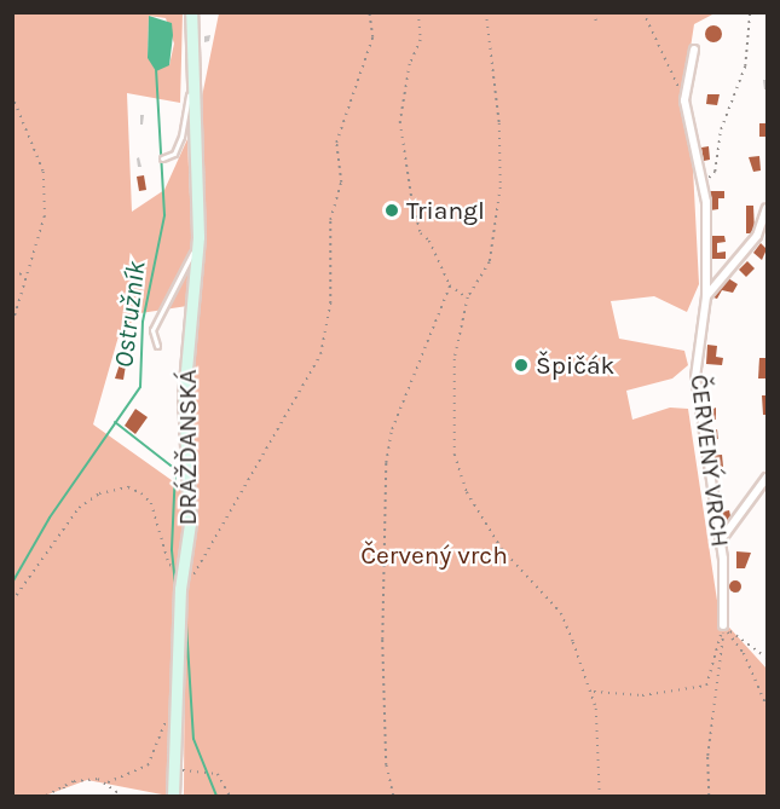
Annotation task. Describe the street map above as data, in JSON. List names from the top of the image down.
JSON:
{
  "streets": {
    "street": ["DRÁŽĎANSKÁ", "ČERVENÝ VRCH"]
  },
  "water": ["Ostružník"],
  "parks": ["Červený vrch"],
  "places": ["Triangl", "Špičák"]
}
